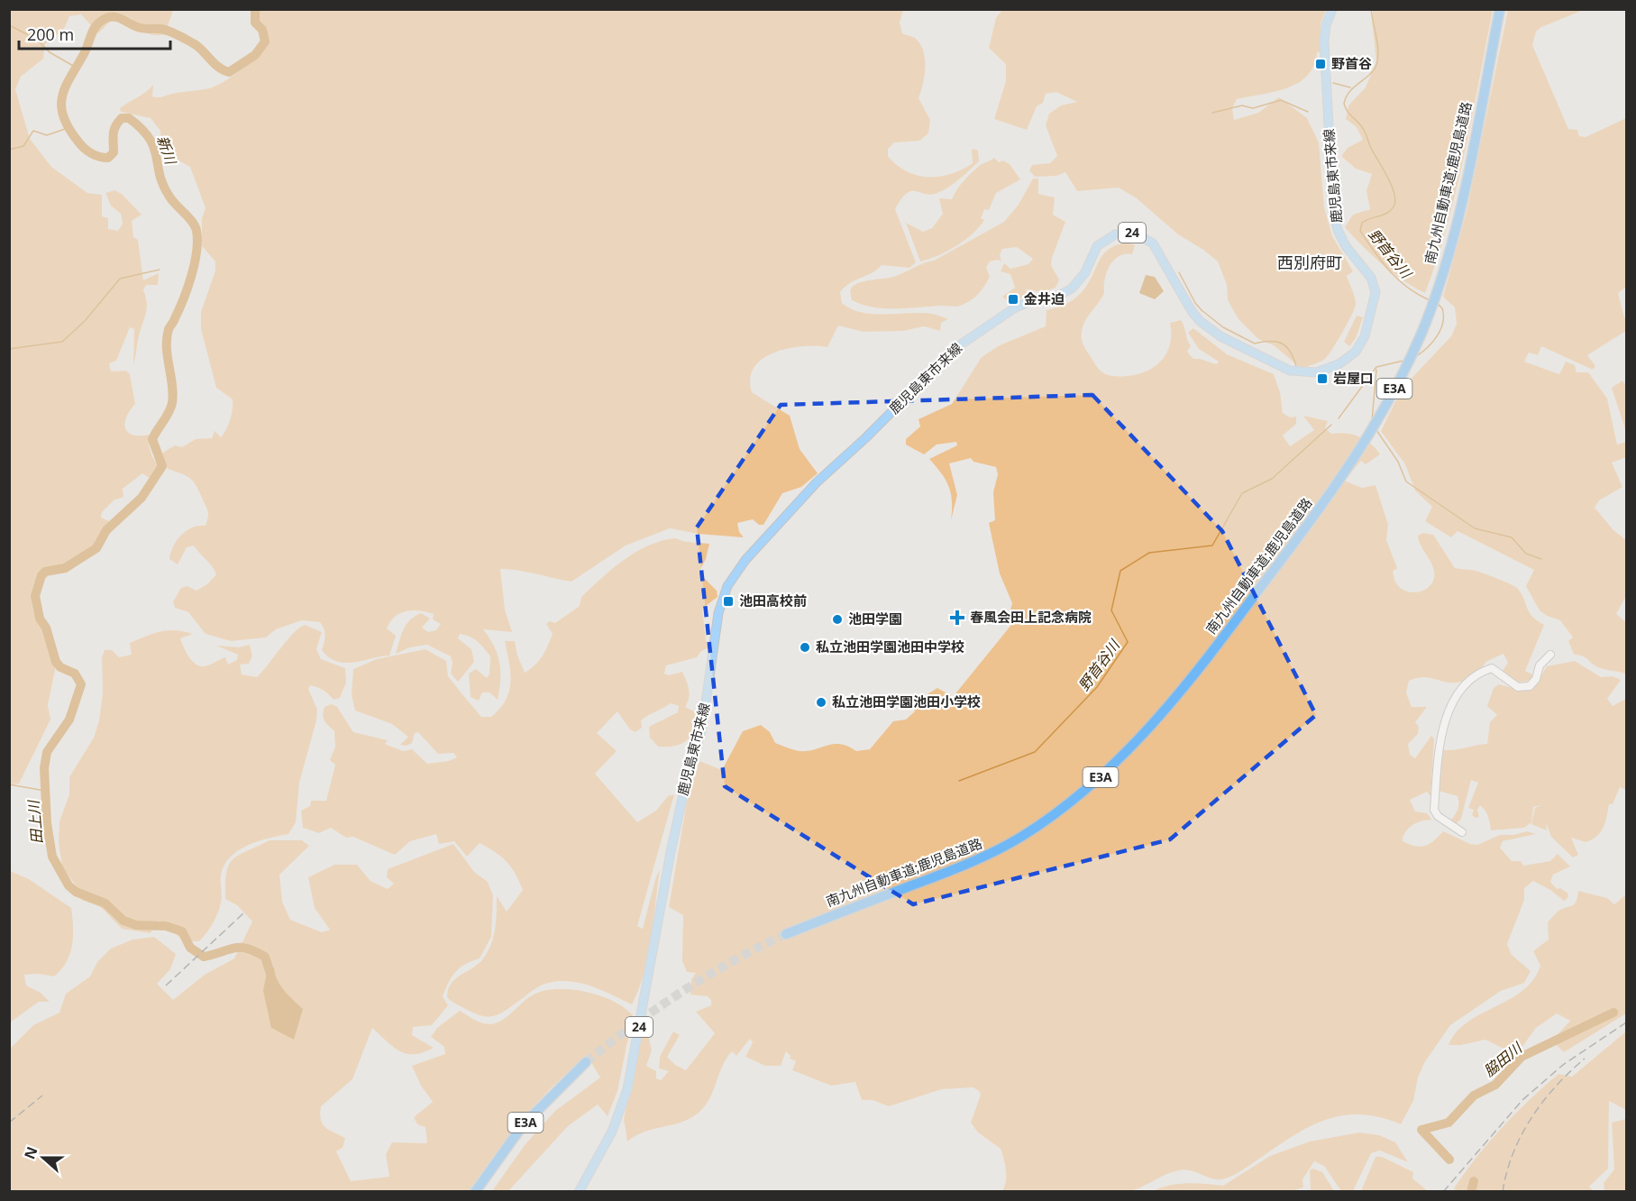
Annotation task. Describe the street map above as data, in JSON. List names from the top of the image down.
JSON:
{
  "streets": {
    "highway": ["南九州自動車道;鹿児島道路", "E3A"],
    "main road": ["鹿児島東市来線", "24"]
  },
  "districts": ["西別府町"],
  "water": [
    "新川",
    "野首谷川",
    "田上川",
    "脇田川"
  ],
  "places": {
    "transit": [
      "野首谷",
      "金井迫",
      "岩屋口",
      "池田高校前"
    ],
    "health": ["春風会田上記念病院"],
    "other": ["池田学園", "私立池田学園池田中学校", "私立池田学園池田小学校"]
  },
  "scale_bar": "200 m",
  "north": "left"
}
